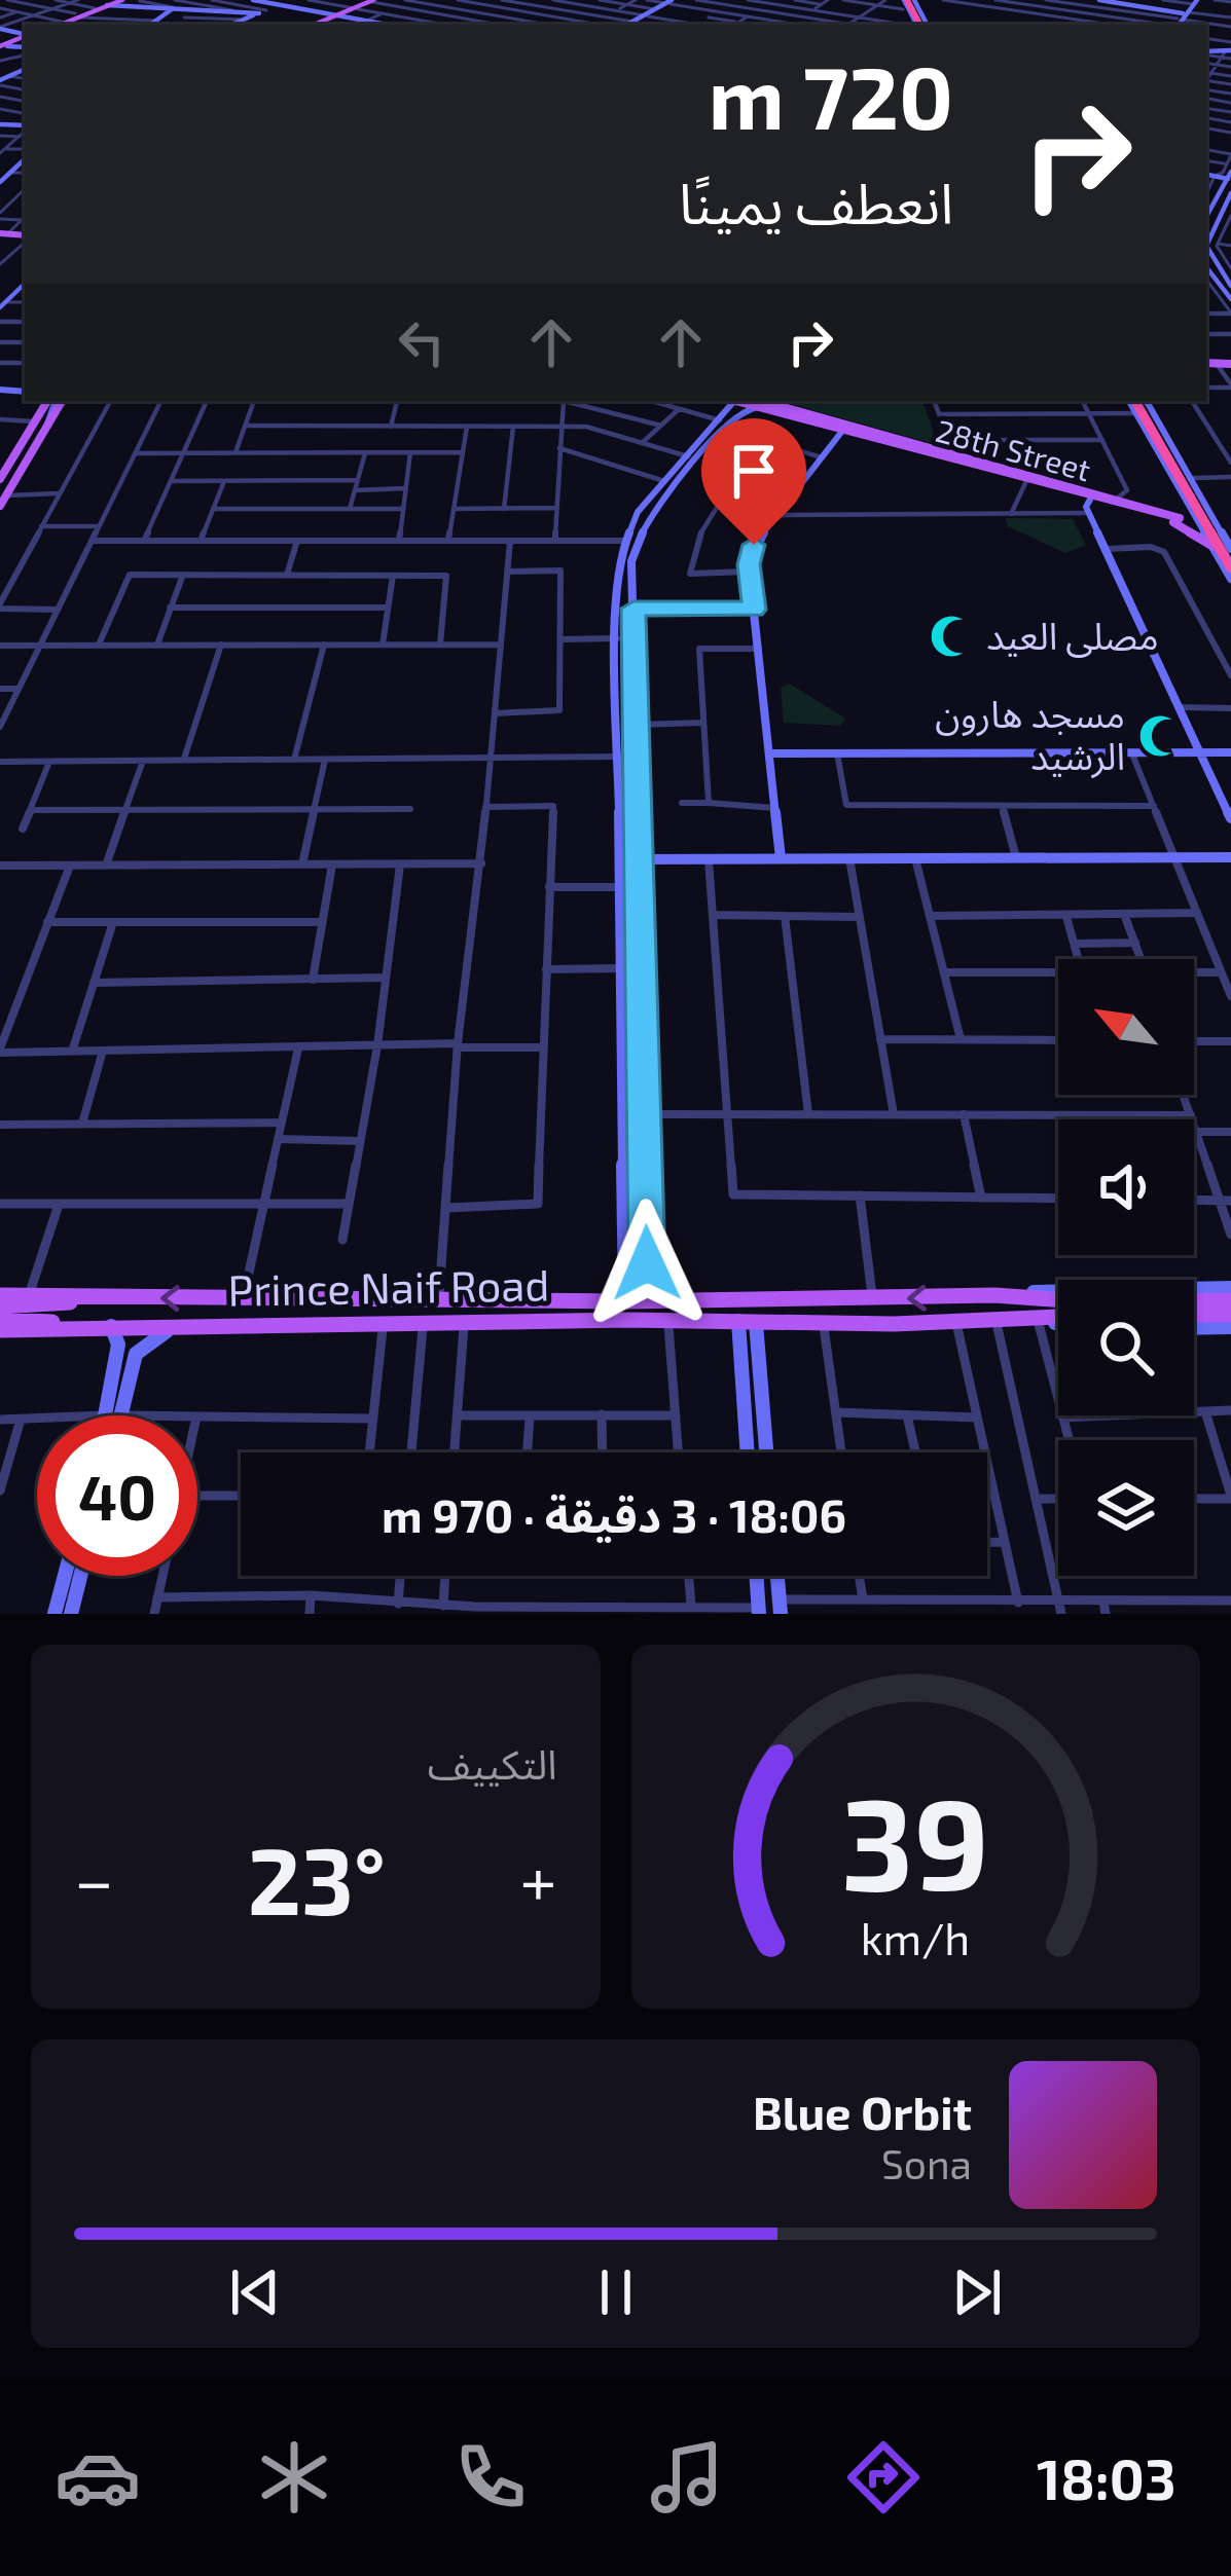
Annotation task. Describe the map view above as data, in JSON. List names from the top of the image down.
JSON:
{
  "streets": {
    "main road": ["28th Street", "Prince Naif Road"]
  },
  "places": {
    "mosque": ["مصلى العيد", "مسجد هارون الرشيد"]
  },
  "north": "top left",
  "page": {
    "turn": ["720 m", "انعطف يمينًا"],
    "limit": "40",
    "trip": "18:06 · 3 دقيقة · 970 m",
    "tile": "التكييف",
    "heat": ["−", "23°", "+"],
    "song": ["Blue Orbit", "Sona"],
    "tabs": "18:03",
    "gauge": ["39", "km/h"]
  }
}
